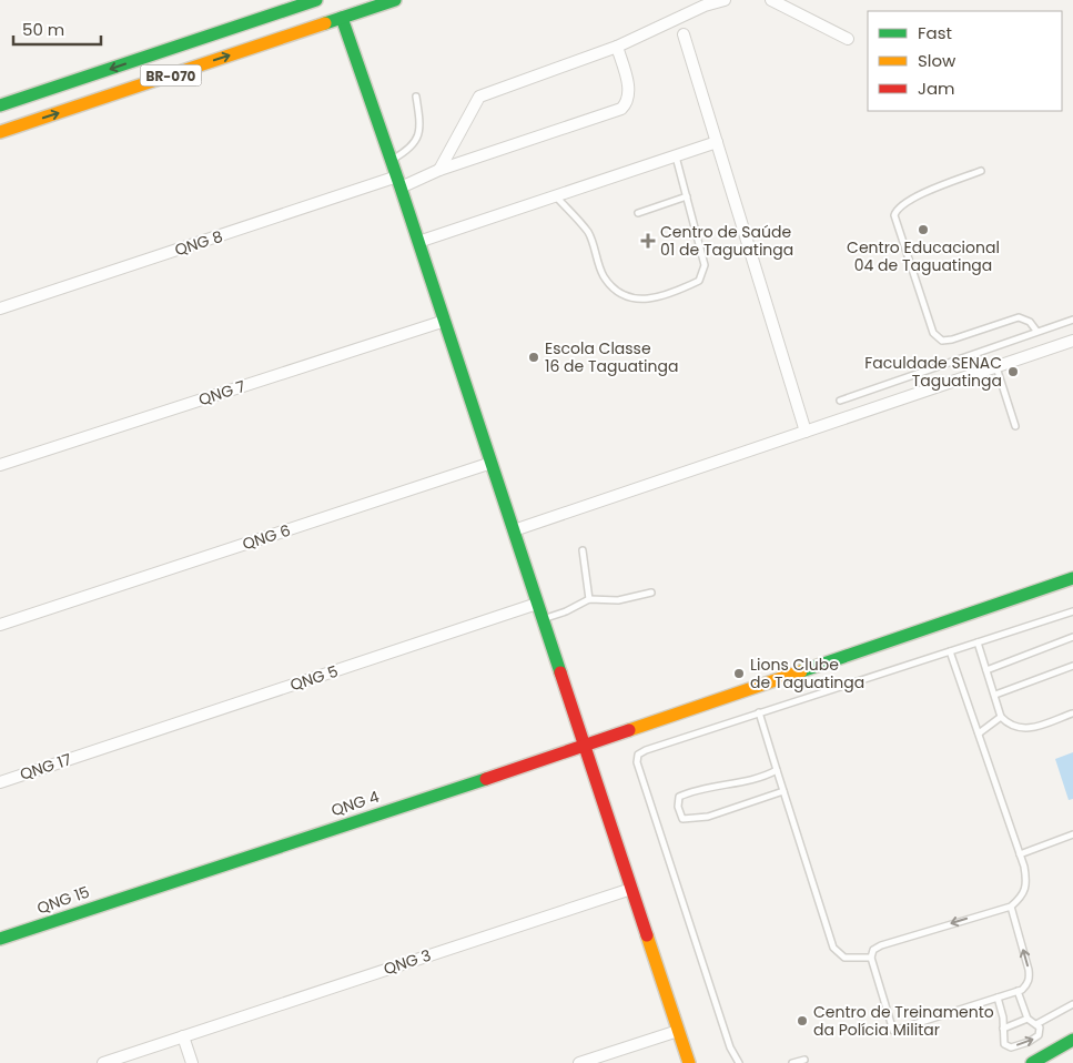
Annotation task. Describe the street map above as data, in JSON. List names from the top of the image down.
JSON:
{
  "streets": {
    "main road": ["BR-070", "QNG 4", "QNG 15"],
    "street": [
      "QNG 8",
      "QNG 7",
      "QNG 6",
      "QNG 5",
      "QNG 17",
      "QNG 3"
    ]
  },
  "crossings": [
    ["QNG 5", "QNG 17"],
    ["QNG 4", "QNG 15"]
  ],
  "places": {
    "other": [
      "Centro Educacional 04 de Taguatinga",
      "Escola Classe 16 de Taguatinga",
      "Faculdade SENAC Taguatinga",
      "Lions Clube de Taguatinga",
      "Centro de Treinamento da Polícia Militar"
    ],
    "health": ["Centro de Saúde 01 de Taguatinga"]
  },
  "legend": ["Fast", "Slow", "Jam"],
  "scale_bar": "50 m"
}
